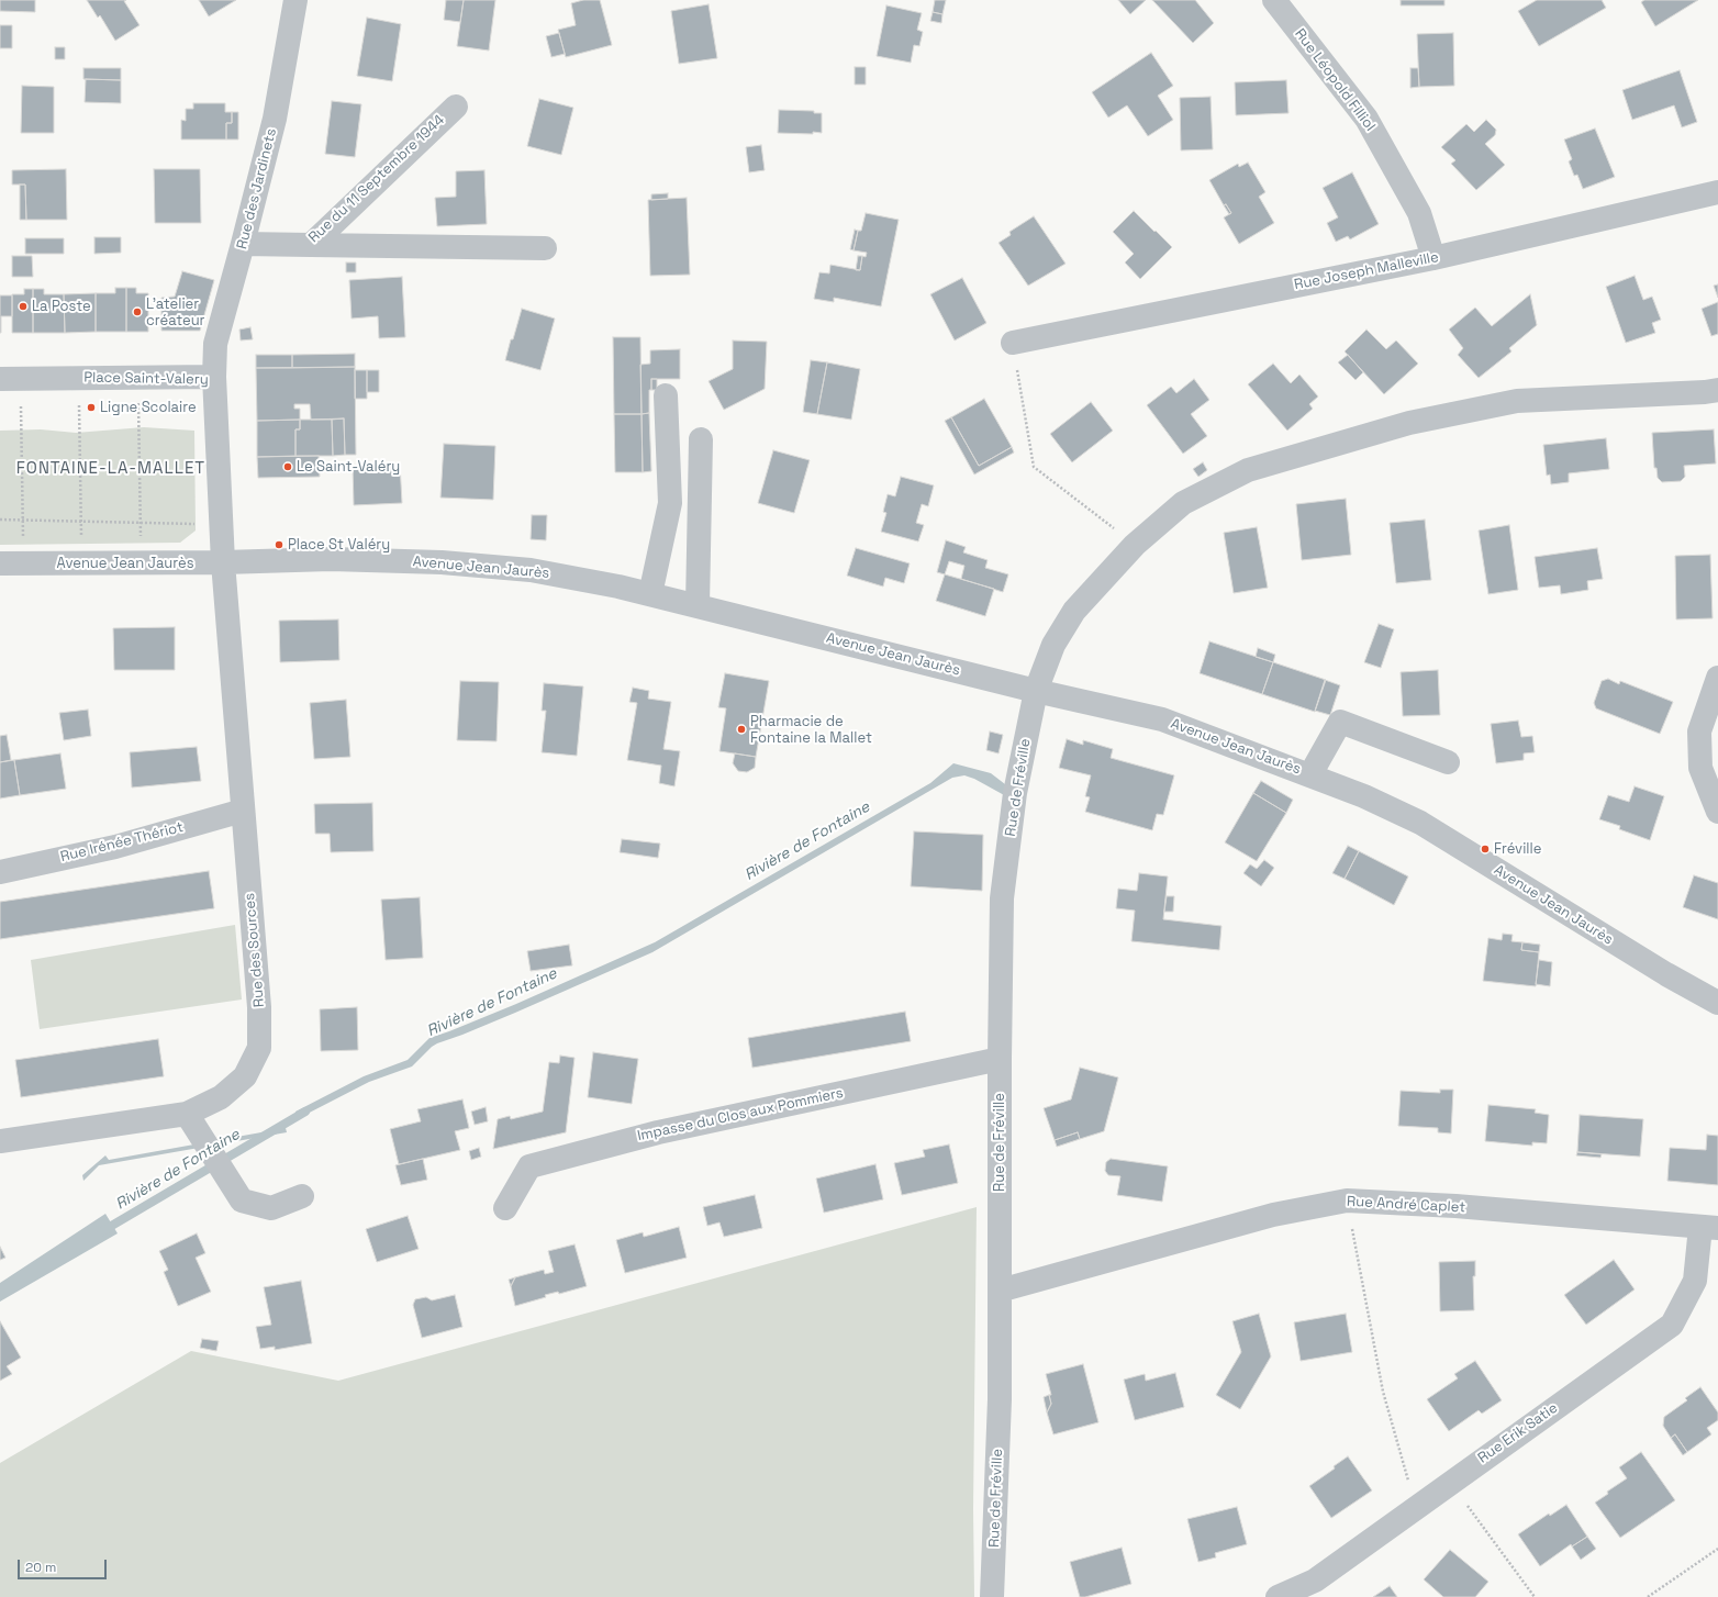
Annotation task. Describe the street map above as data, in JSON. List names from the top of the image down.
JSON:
{
  "streets": {
    "street": [
      "Rue Léopold Filliol",
      "Rue du 11 Septembre 1944",
      "Rue des Jardinets",
      "Rue Joseph Malleville",
      "Place Saint-Valery",
      "Avenue Jean Jaurès",
      "Rue de Fréville",
      "Rue Irénée Thériot",
      "Rue des Sources",
      "Impasse du Clos aux Pommiers",
      "Rue André Caplet",
      "Rue Erik Satie"
    ]
  },
  "crossings": [
    ["Rue Léopold Filliol", "Rue Joseph Malleville"],
    ["Rue du 11 Septembre 1944", "Rue des Jardinets"],
    ["Rue des Jardinets", "Place Saint-Valery"],
    ["Place Saint-Valery", "Avenue Jean Jaurès"],
    ["Place Saint-Valery", "Rue des Sources"],
    ["Avenue Jean Jaurès", "Rue de Fréville"],
    ["Avenue Jean Jaurès", "Rue des Sources"],
    ["Rue de Fréville", "Impasse du Clos aux Pommiers"],
    ["Rue de Fréville", "Rue André Caplet"],
    ["Rue Irénée Thériot", "Rue des Sources"],
    ["Rue André Caplet", "Rue Erik Satie"]
  ],
  "districts": ["FONTAINE-LA-MALLET"],
  "water": ["Rivière de Fontaine"],
  "places": [
    "La Poste",
    "L'atelier créateur",
    "Ligne Scolaire",
    "Le Saint-Valéry",
    "Place St Valéry",
    "Pharmacie de Fontaine la Mallet",
    "Fréville"
  ],
  "scale_bar": "20 m"
}
